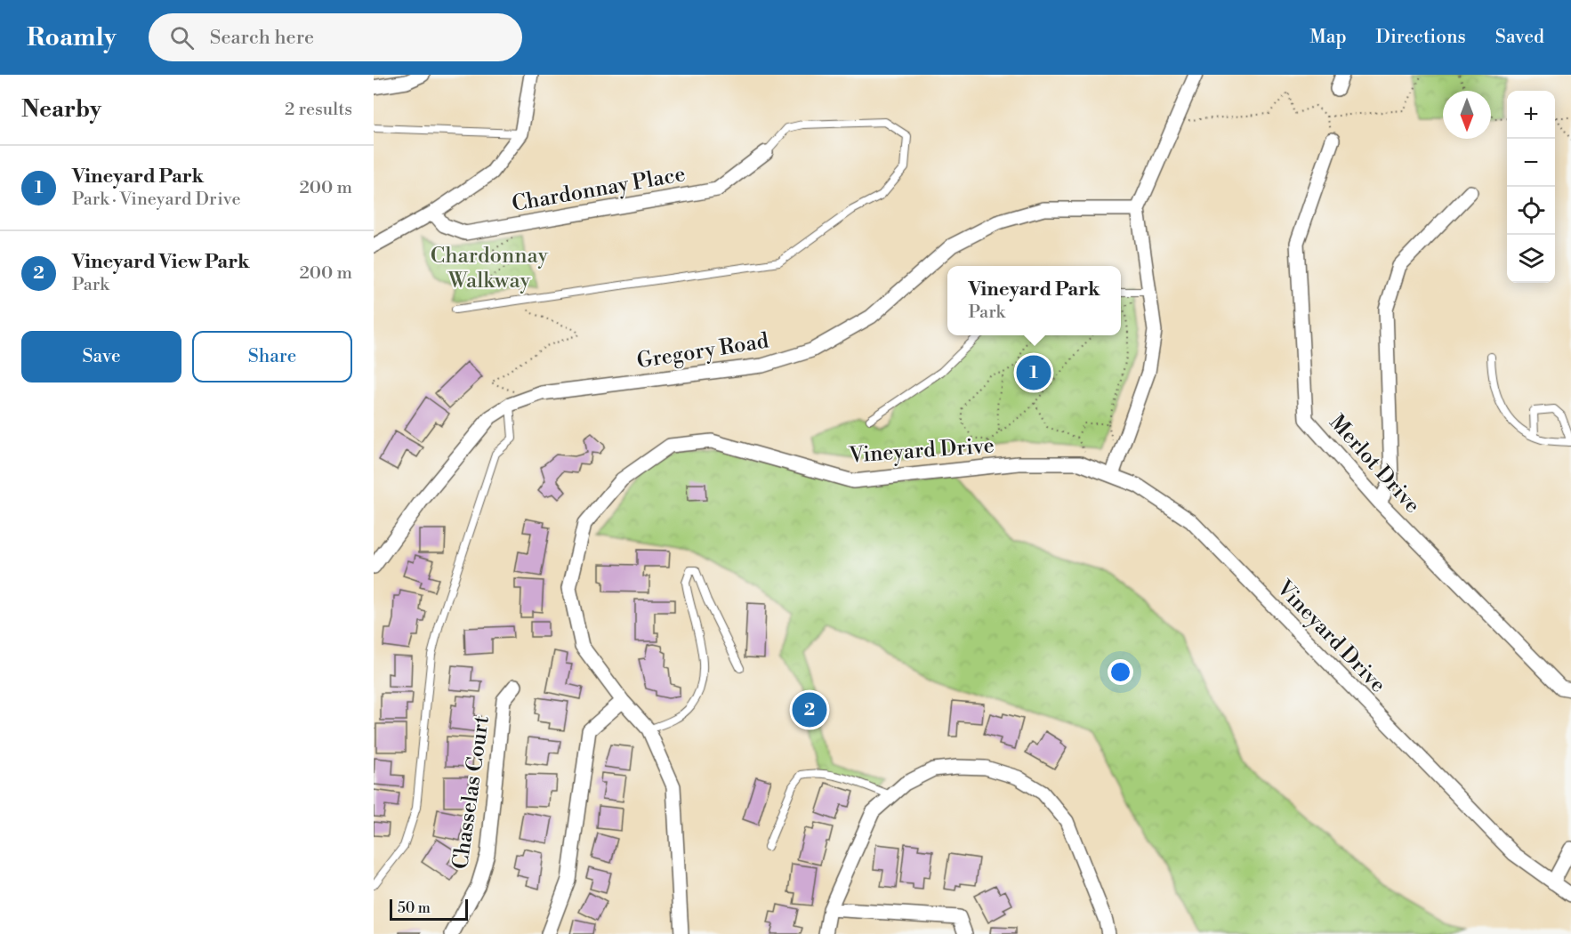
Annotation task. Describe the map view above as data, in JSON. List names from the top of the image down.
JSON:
{
  "streets": {
    "street": [
      "Chardonnay Place",
      "Gregory Road",
      "Vineyard Drive",
      "Merlot Drive",
      "Chasselas Court"
    ]
  },
  "parks": ["Chardonnay Walkway"],
  "scale_bar": "50 m",
  "north": "bottom",
  "page": {
    "header": "Roamly",
    "search": "Search here",
    "nav": ["Map", "Directions", "Saved"],
    "heading": ["Nearby", "2 results"],
    "map_buttons": ["+", "−"],
    "list": [
      {
        "mark": "1",
        "name": "Vineyard Park",
        "note": "Park · Vineyard Drive",
        "value": "200 m"
      },
      {
        "mark": "2",
        "name": "Vineyard View Park",
        "note": "Park",
        "value": "200 m"
      }
    ],
    "popup": ["Vineyard Park", "Park"],
    "buttons": ["Save", "Share"],
    "pins": ["1", "2"],
    "scale": "50 m"
  }
}
